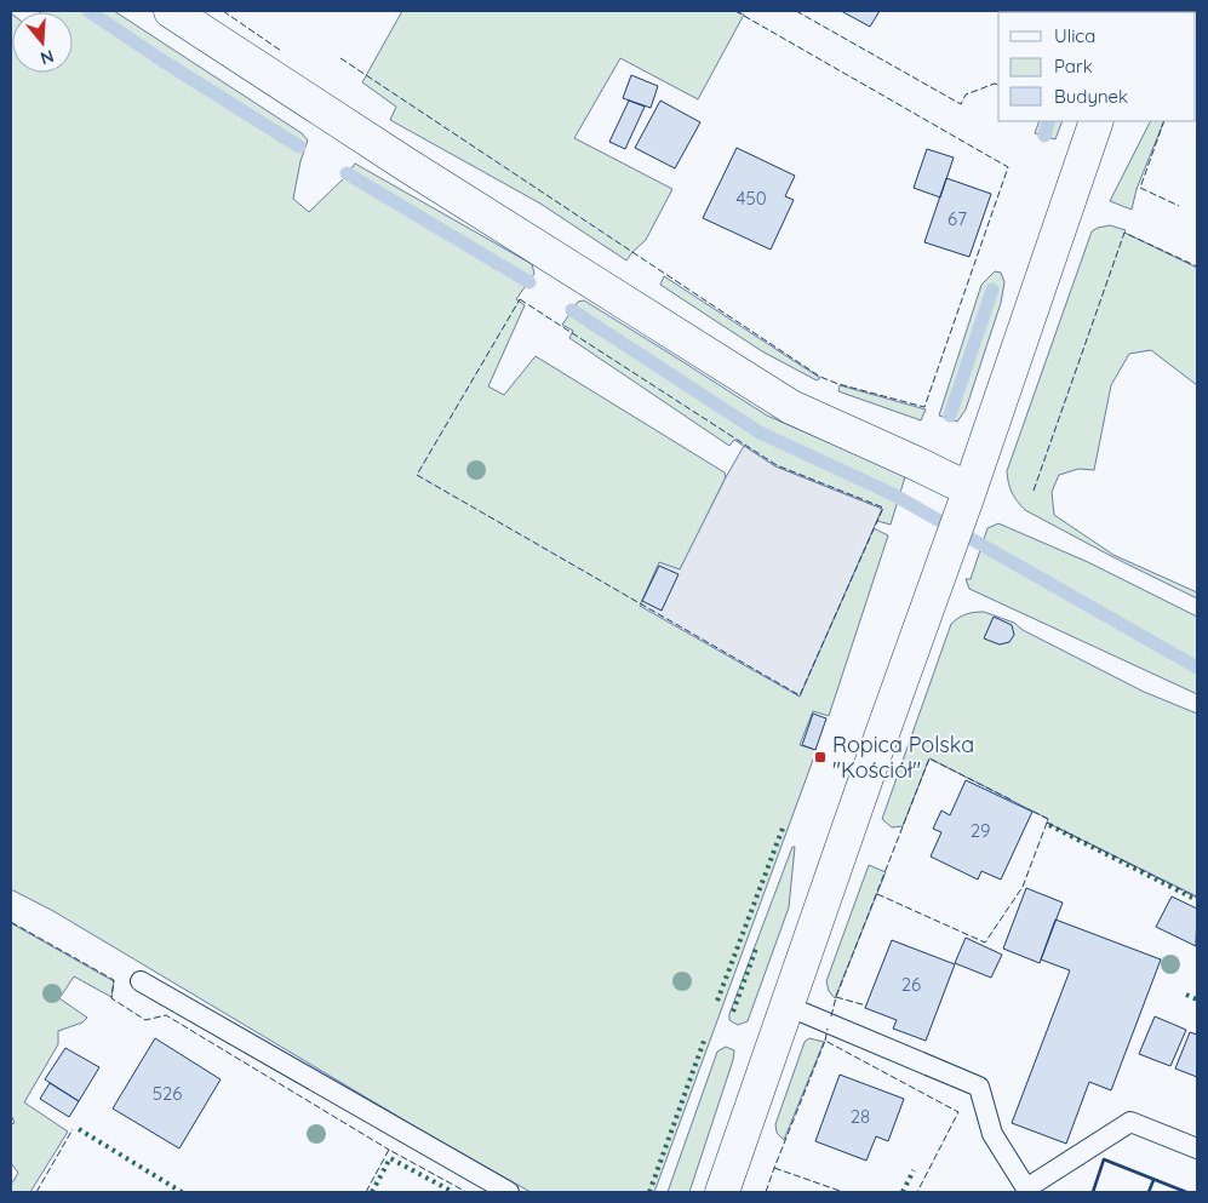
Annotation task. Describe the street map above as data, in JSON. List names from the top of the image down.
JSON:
{
  "places": {
    "transit": ["Ropica Polska \"Kościół\""]
  },
  "house_numbers": [
    "450",
    "67",
    "29",
    "26",
    "526",
    "28"
  ],
  "legend": ["Ulica", "Park", "Budynek"],
  "north": "bottom"
}
